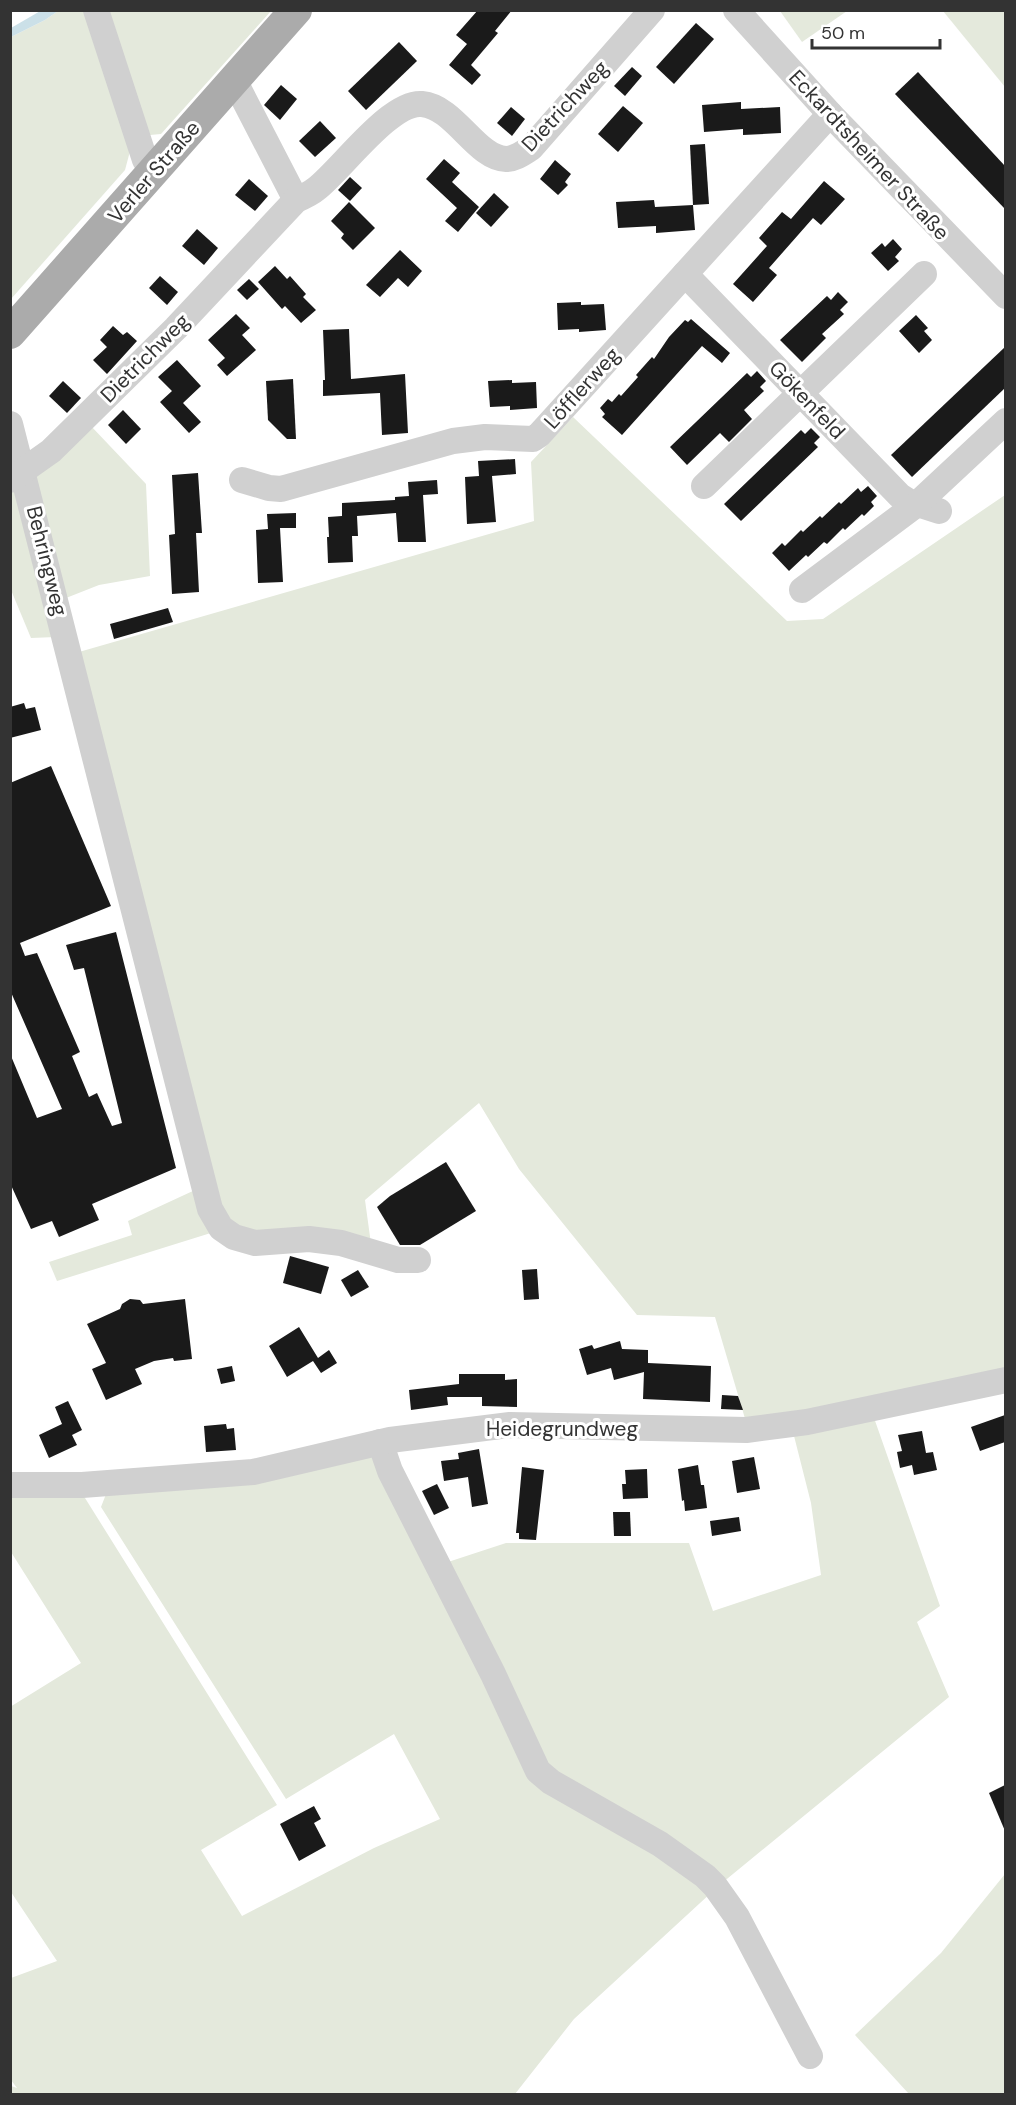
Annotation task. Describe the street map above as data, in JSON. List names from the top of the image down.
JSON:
{
  "streets": {
    "main road": ["Verler Straße"],
    "street": [
      "Dietrichweg",
      "Eckardtsheimer Straße",
      "Löfflerweg",
      "Gökenfeld",
      "Behringweg",
      "Heidegrundweg"
    ]
  },
  "crossings": [
    ["Dietrichweg", "Behringweg"],
    ["Eckardtsheimer Straße", "Löfflerweg"],
    ["Löfflerweg", "Gökenfeld"]
  ],
  "scale_bar": "50 m"
}
